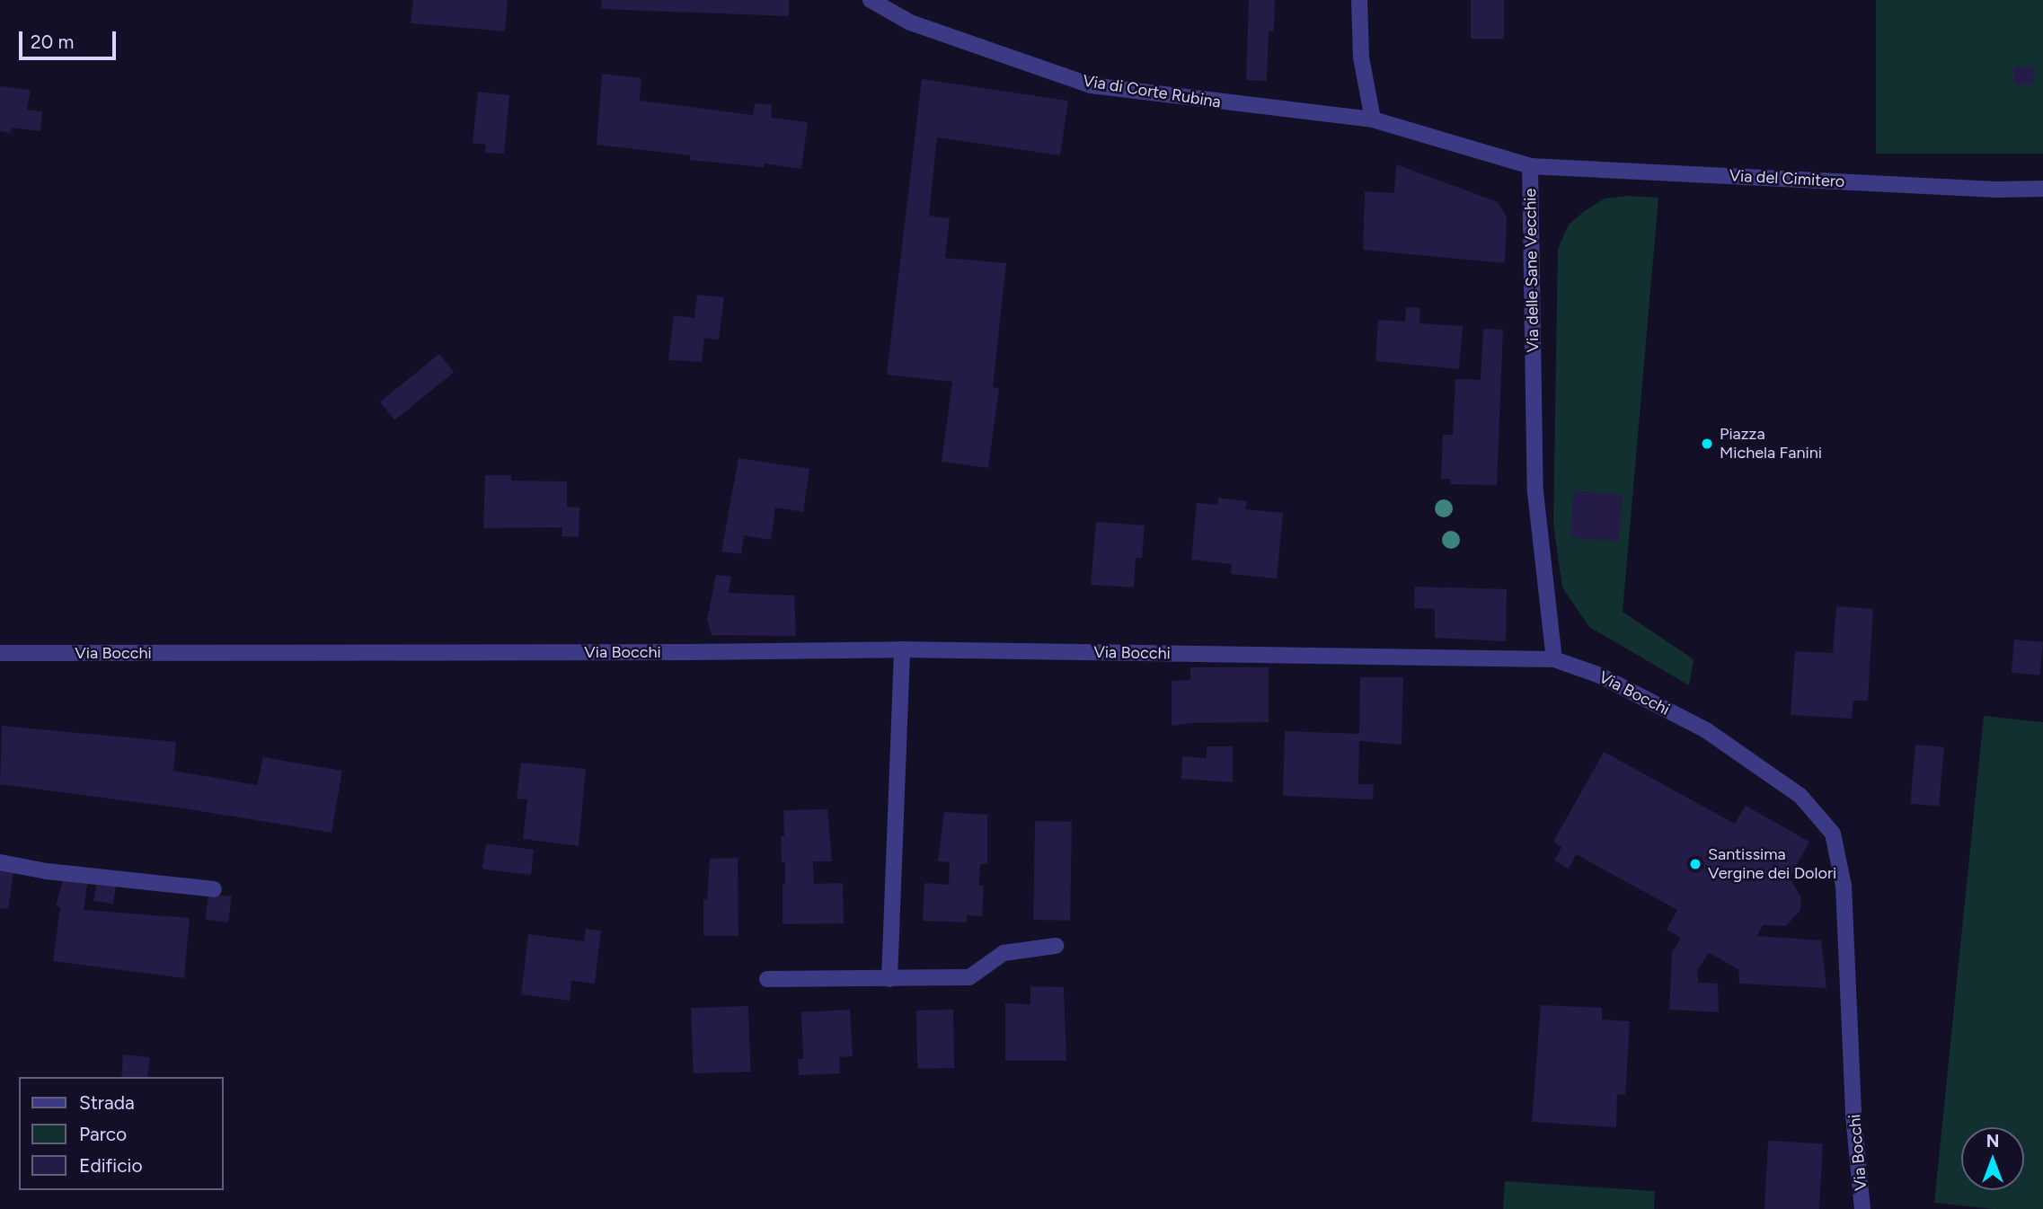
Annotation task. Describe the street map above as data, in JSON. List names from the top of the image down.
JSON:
{
  "streets": {
    "street": [
      "Via di Corte Rubina",
      "Via del Cimitero",
      "Via delle Sane Vecchie",
      "Via Bocchi"
    ]
  },
  "crossings": [
    ["Via di Corte Rubina", "Via delle Sane Vecchie"],
    ["Via del Cimitero", "Via delle Sane Vecchie"],
    ["Via delle Sane Vecchie", "Via Bocchi"]
  ],
  "places": ["Piazza Michela Fanini", "Santissima Vergine dei Dolori"],
  "legend": ["Strada", "Parco", "Edificio"],
  "scale_bar": "20 m",
  "north": "top"
}
